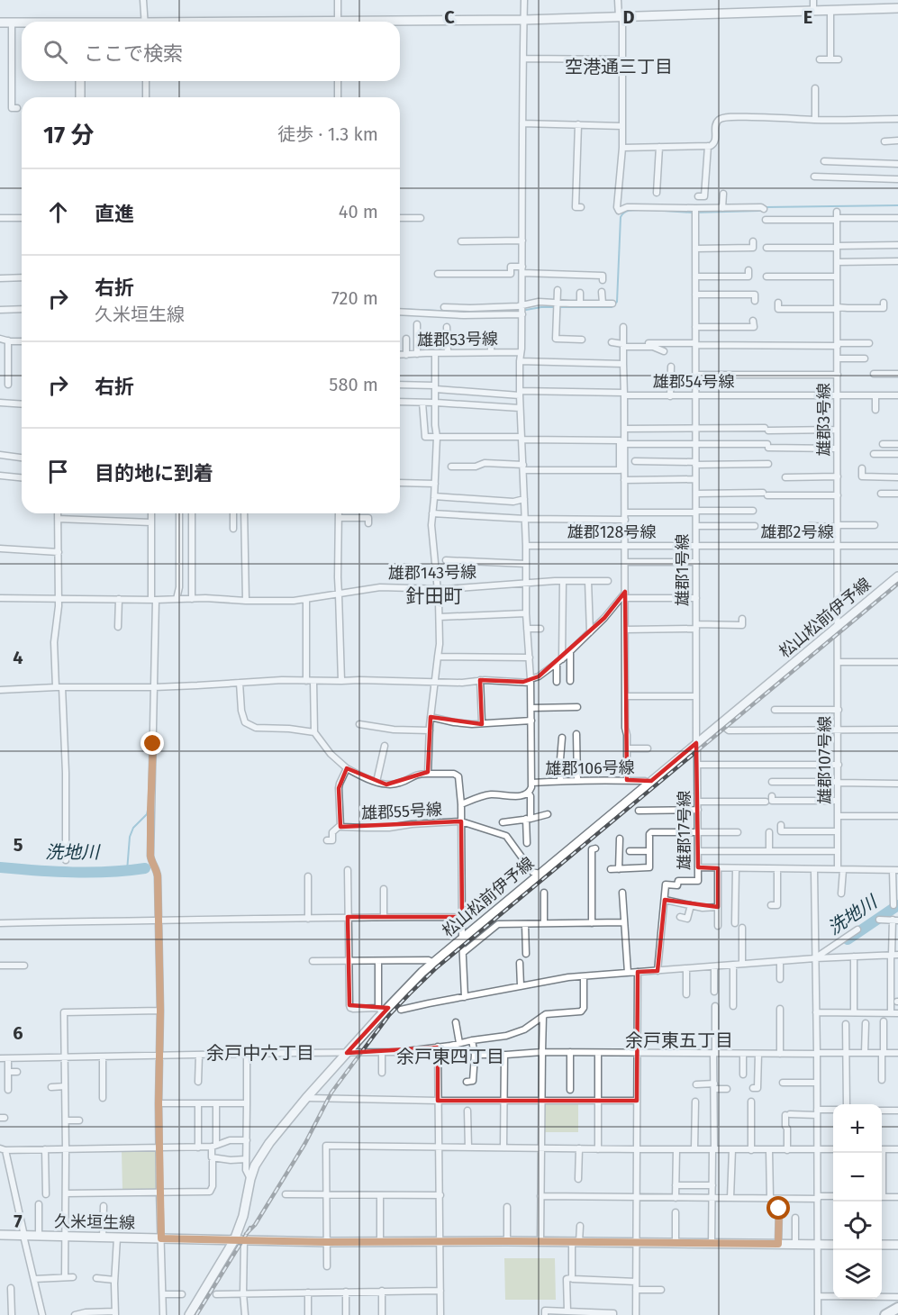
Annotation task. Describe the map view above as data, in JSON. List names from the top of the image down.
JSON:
{
  "streets": {
    "main road": ["松山松前伊予線", "久米垣生線"],
    "street": [
      "雄郡53号線",
      "雄郡54号線",
      "雄郡3号線",
      "雄郡128号線",
      "雄郡2号線",
      "雄郡1号線",
      "雄郡143号線",
      "雄郡107号線",
      "雄郡106号線",
      "雄郡55号線",
      "雄郡17号線"
    ]
  },
  "crossings": [
    ["雄郡54号線", "雄郡3号線"],
    ["雄郡54号線", "雄郡1号線"],
    ["雄郡3号線", "雄郡2号線"],
    ["雄郡3号線", "松山松前伊予線"],
    ["雄郡3号線", "雄郡107号線"],
    ["雄郡128号線", "雄郡2号線"],
    ["雄郡128号線", "雄郡1号線"],
    ["雄郡2号線", "雄郡1号線"],
    ["雄郡1号線", "松山松前伊予線"],
    ["雄郡1号線", "雄郡17号線"],
    ["松山松前伊予線", "雄郡107号線"],
    ["松山松前伊予線", "雄郡106号線"],
    ["松山松前伊予線", "雄郡55号線"],
    ["松山松前伊予線", "雄郡17号線"],
    ["松山松前伊予線", "久米垣生線"]
  ],
  "districts": [
    "空港通三丁目",
    "針田町",
    "余戸東五丁目",
    "余戸中六丁目",
    "余戸東四丁目"
  ],
  "water": ["洗地川"],
  "page": {
    "search": "ここで検索",
    "heading": ["17 分", "徒歩 · 1.3 km"],
    "list": [
      ["直進", "40 m"],
      ["右折", "久米垣生線", "720 m"],
      ["右折", "580 m"],
      "目的地に到着"
    ],
    "map_buttons": ["+", "−"]
  },
  "grid": {
    "columns": ["C", "D", "E"],
    "rows": [
      "4",
      "5",
      "6",
      "7"
    ]
  }
}
